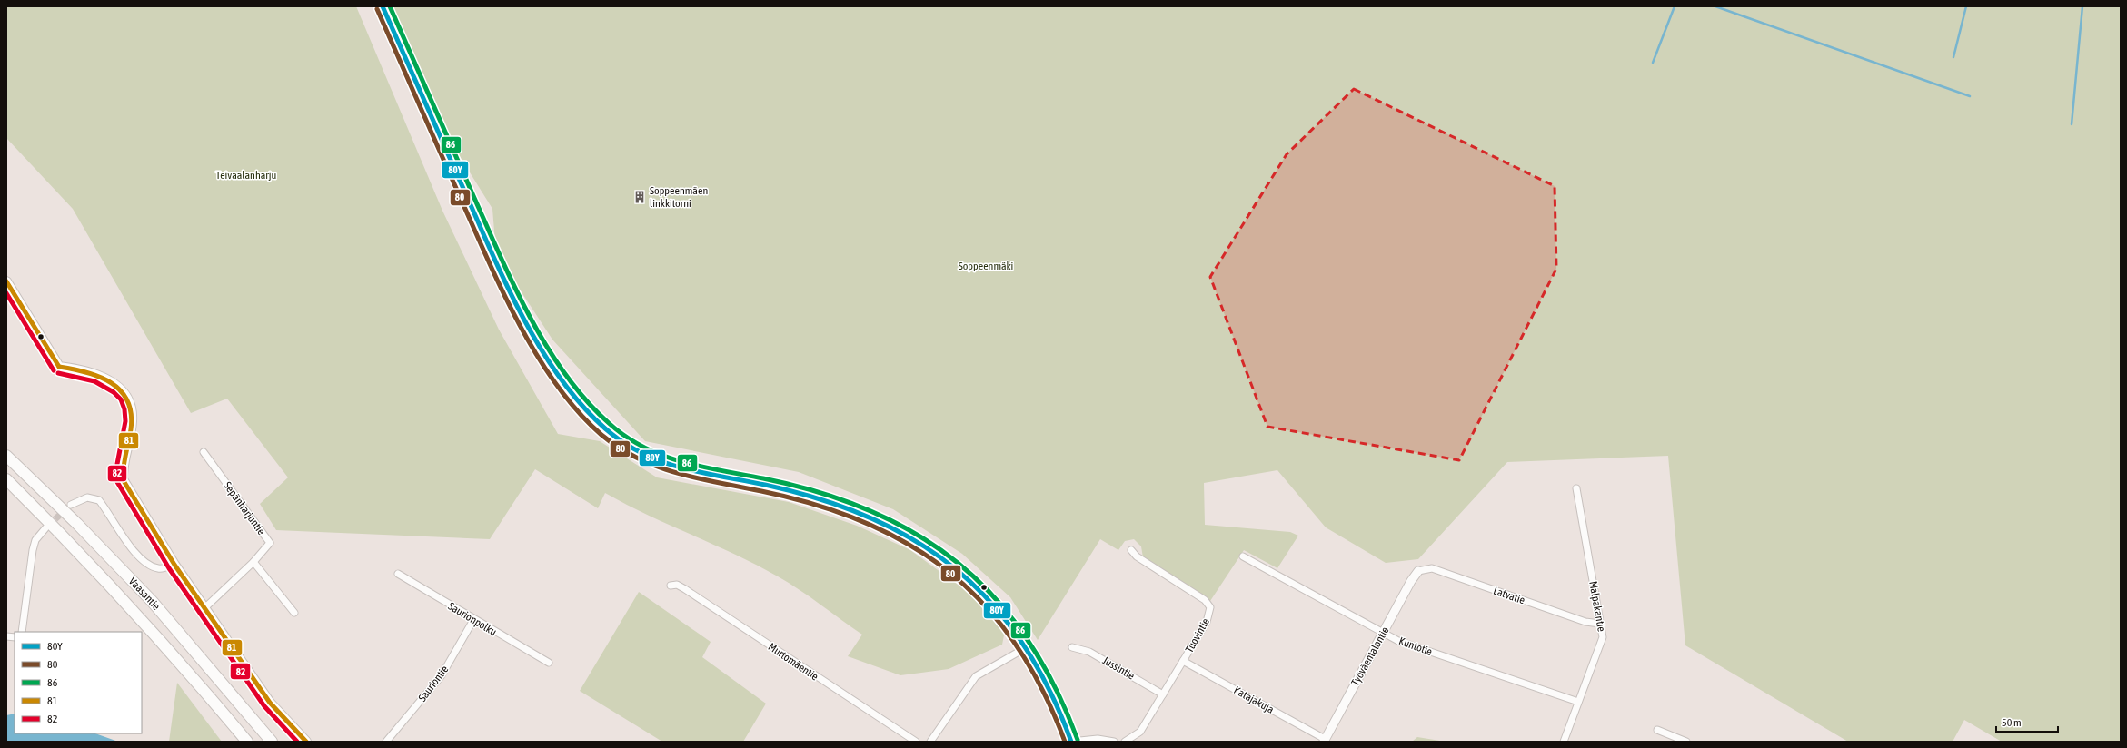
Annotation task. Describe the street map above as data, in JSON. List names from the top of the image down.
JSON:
{
  "streets": {
    "highway": ["Vaasantie"],
    "street": [
      "Sepänharjuntie",
      "Latvatie",
      "Malpakantie",
      "Saurionpolku",
      "Tuovintie",
      "Kuntotie",
      "Työväentalontie",
      "Murtomäentie",
      "Jussintie",
      "Sauriontie",
      "Katajakuja"
    ]
  },
  "crossings": [
    ["Latvatie", "Malpakantie"],
    ["Latvatie", "Työväentalontie"],
    ["Malpakantie", "Kuntotie"],
    ["Saurionpolku", "Sauriontie"],
    ["Tuovintie", "Jussintie"],
    ["Tuovintie", "Katajakuja"],
    ["Kuntotie", "Työväentalontie"],
    ["Työväentalontie", "Katajakuja"]
  ],
  "parks": ["Teivaalanharju", "Soppeenmäki"],
  "places": {
    "building": ["Soppeenmäen linkkitorni"]
  },
  "lines": [
    "transit line 80Y",
    "transit line 86",
    "transit line 80",
    "transit line 81",
    "transit line 82"
  ],
  "legend": [
    "80Y",
    "80",
    "86",
    "81",
    "82"
  ],
  "scale_bar": "50 m"
}
